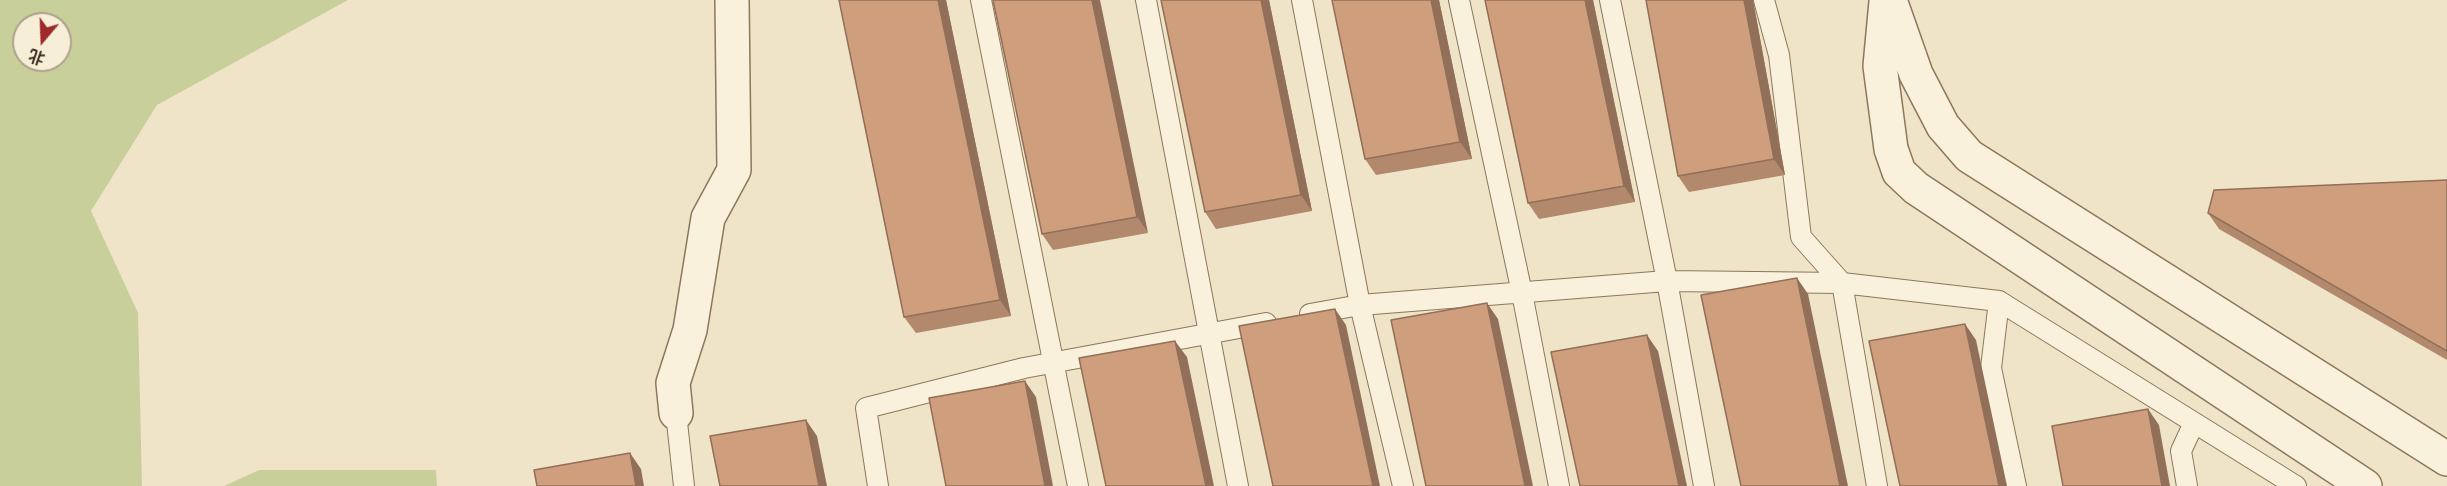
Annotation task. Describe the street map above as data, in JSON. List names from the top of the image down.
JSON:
{
  "north": "bottom"
}
